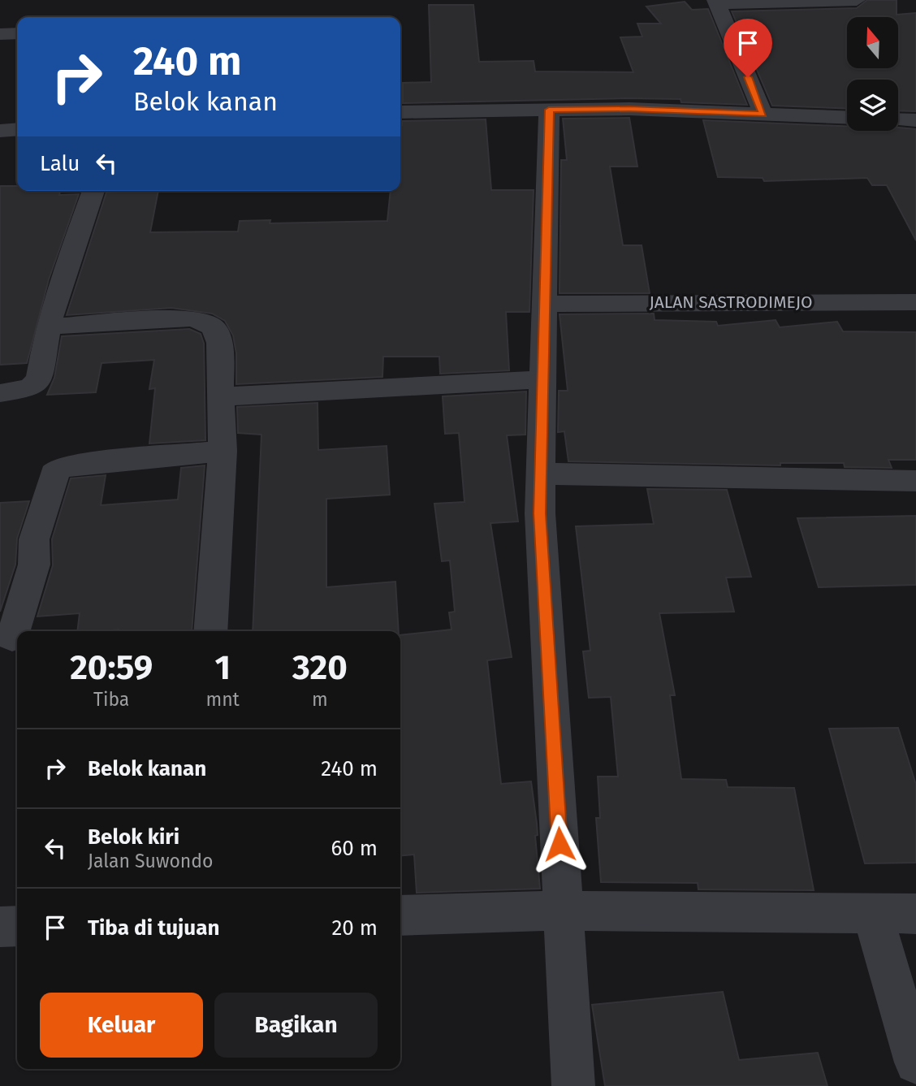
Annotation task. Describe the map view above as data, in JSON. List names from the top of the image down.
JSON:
{
  "streets": {
    "street": ["JALAN SASTRODIMEJO"]
  },
  "north": "top",
  "page": {
    "turn": ["240 m", "Belok kanan"],
    "then": "Lalu",
    "eta": [
      "20:59",
      "Tiba",
      "1",
      "mnt",
      "320",
      "m"
    ],
    "list": [
      {
        "name": "Belok kanan",
        "value": "240 m"
      },
      {
        "name": "Belok kiri",
        "note": "Jalan Suwondo",
        "value": "60 m"
      },
      {
        "name": "Tiba di tujuan",
        "value": "20 m"
      }
    ],
    "buttons": ["Keluar", "Bagikan"]
  }
}
